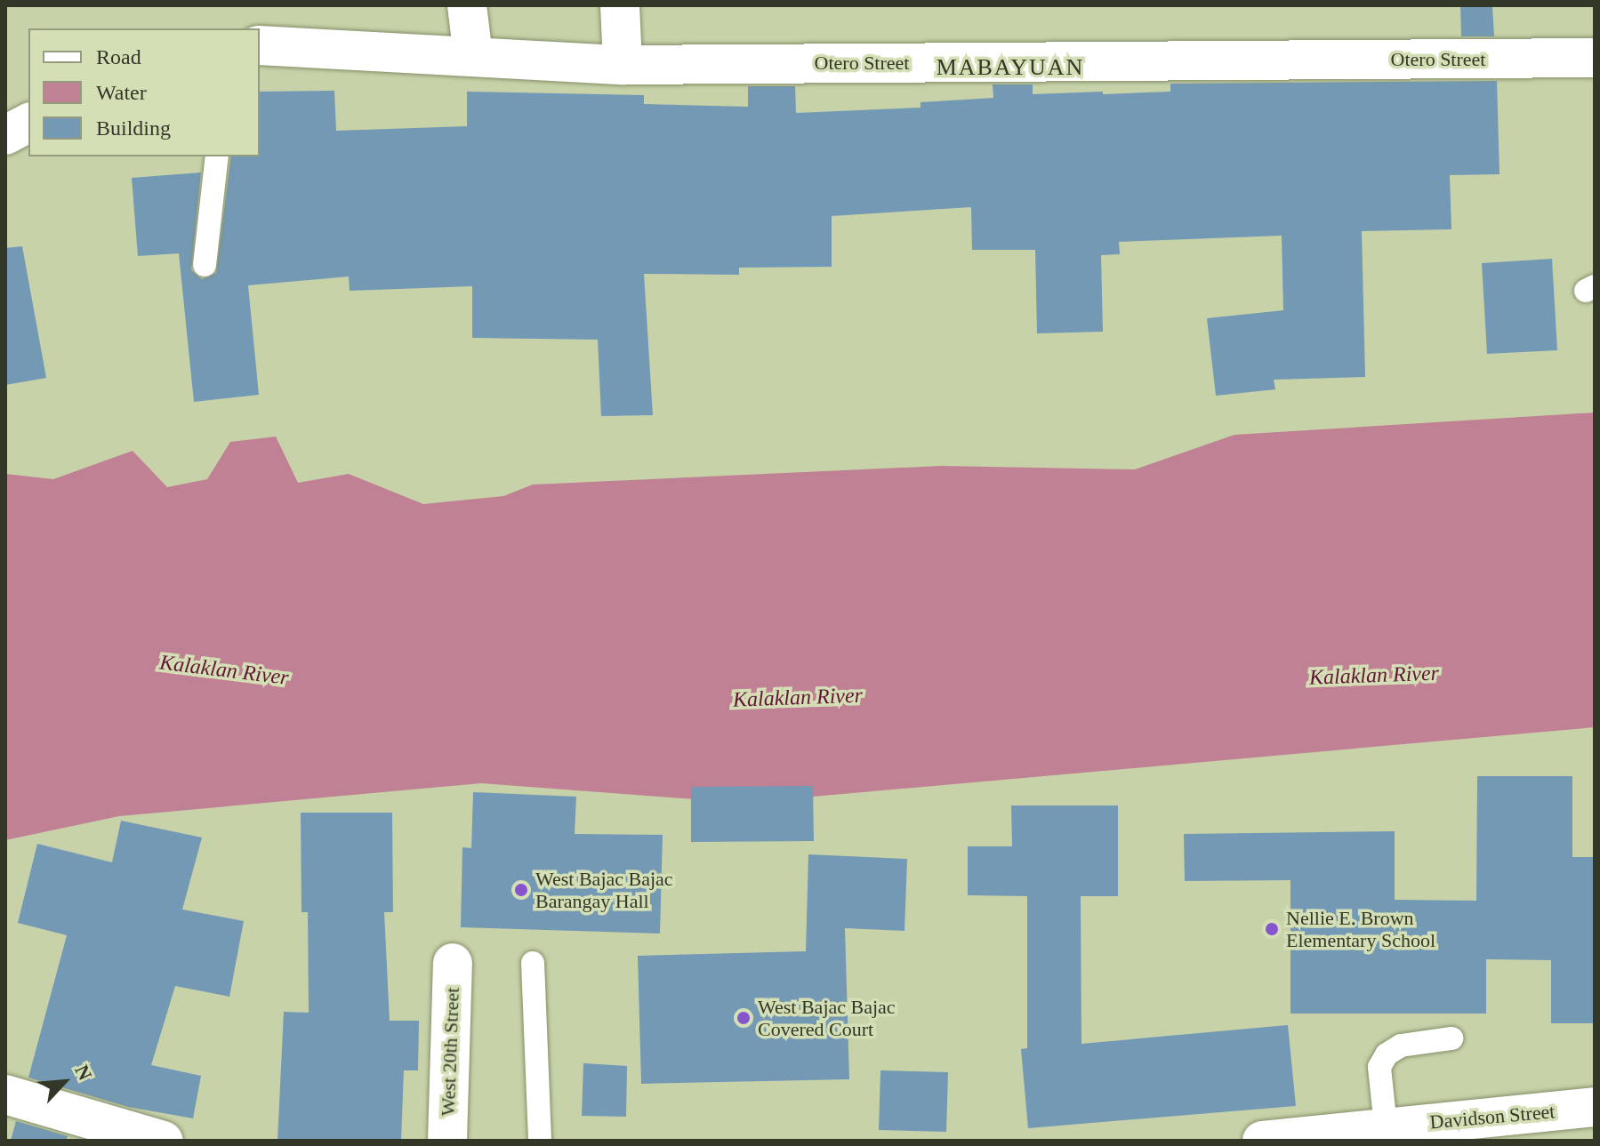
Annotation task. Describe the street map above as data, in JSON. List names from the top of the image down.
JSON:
{
  "streets": {
    "main road": ["Otero Street", "West 20th Street", "Davidson Street"]
  },
  "districts": ["MABAYUAN"],
  "water": ["Kalaklan River"],
  "places": ["West Bajac Bajac Barangay Hall", "Nellie E. Brown Elementary School", "West Bajac Bajac Covered Court"],
  "legend": ["Road", "Water", "Building"],
  "north": "top right"
}
